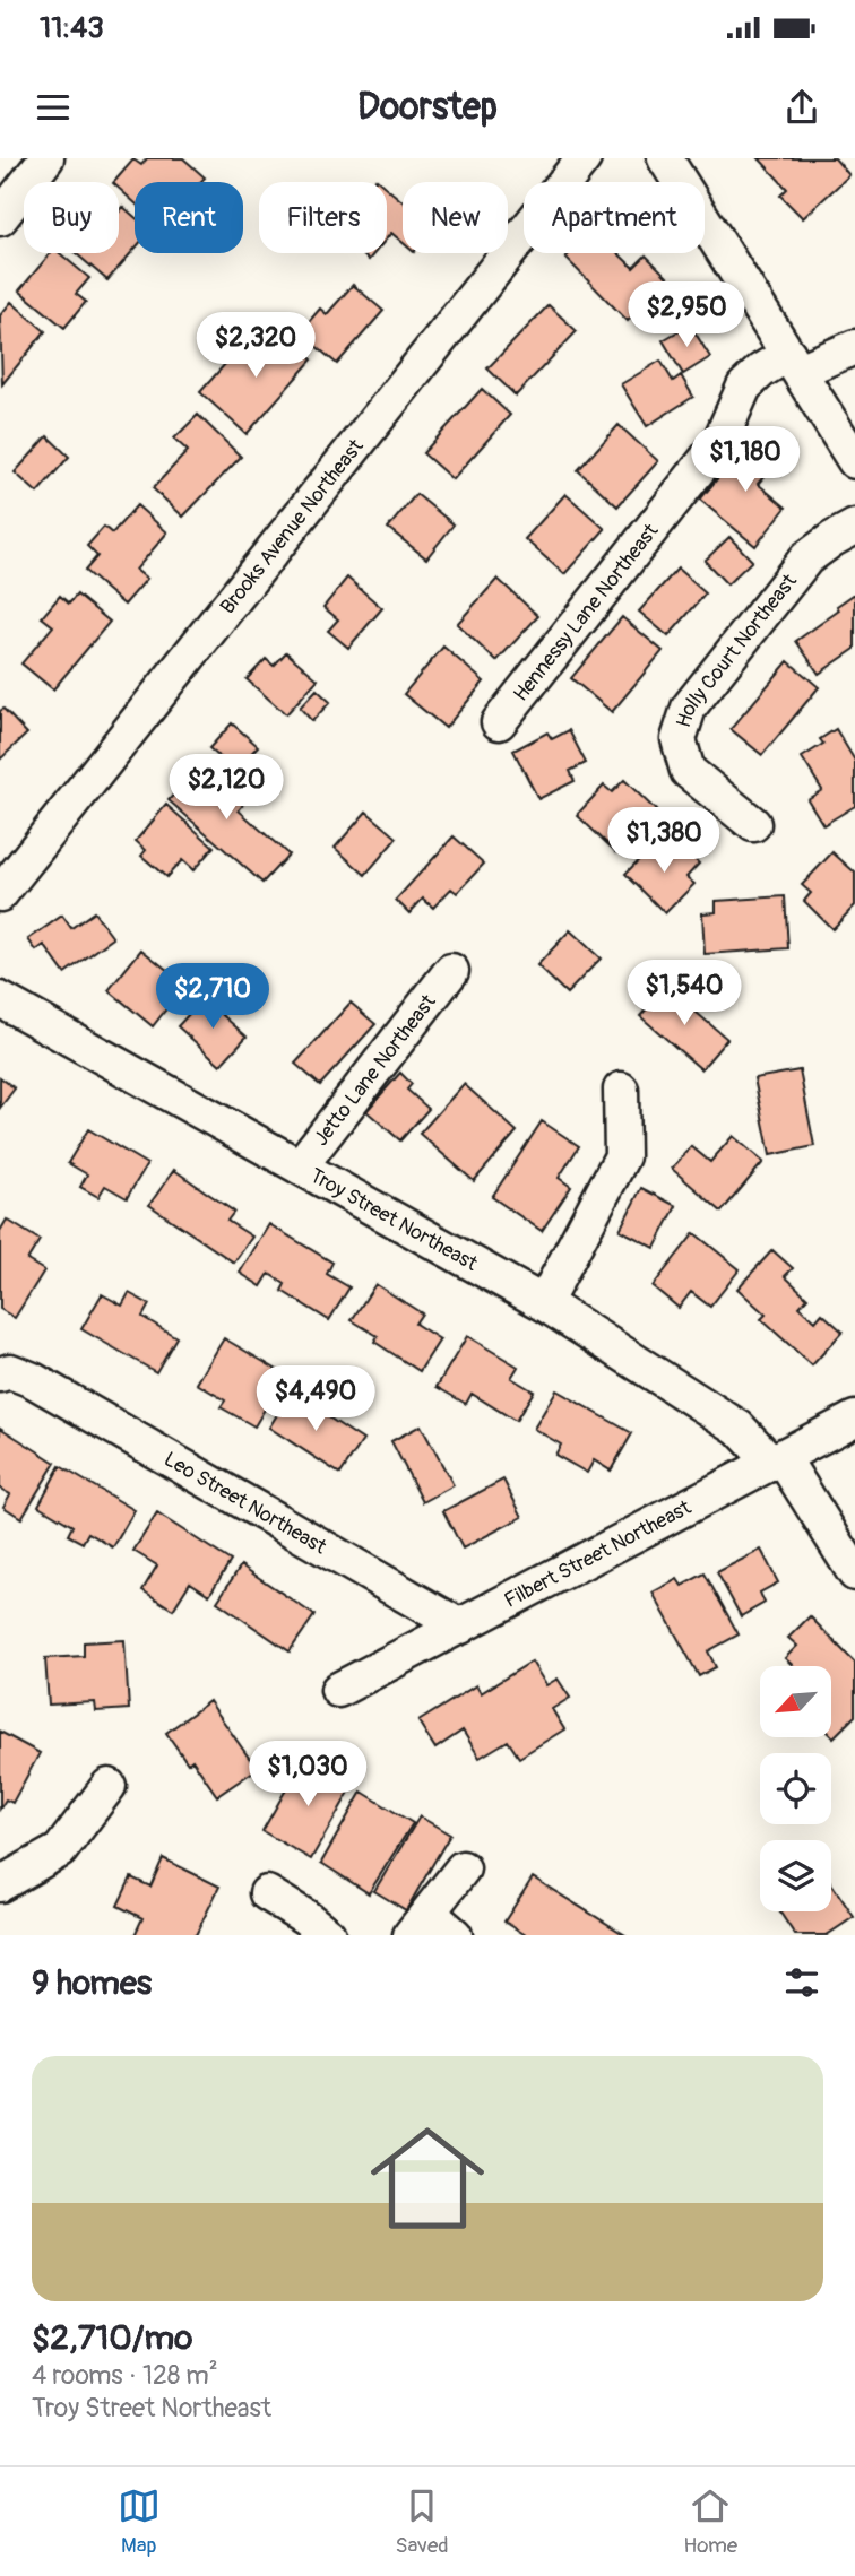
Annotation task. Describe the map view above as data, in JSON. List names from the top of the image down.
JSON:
{
  "streets": {
    "street": [
      "Brooks Avenue Northeast",
      "Hennessy Lane Northeast",
      "Holly Court Northeast",
      "Jetto Lane Northeast",
      "Troy Street Northeast",
      "Leo Street Northeast",
      "Filbert Street Northeast"
    ]
  },
  "crossings": [
    ["Jetto Lane Northeast", "Troy Street Northeast"],
    ["Troy Street Northeast", "Filbert Street Northeast"],
    ["Leo Street Northeast", "Filbert Street Northeast"]
  ],
  "north": "bottom left",
  "page": {
    "status": "11:43",
    "header": "Doorstep",
    "chip": [
      "Buy",
      "Rent",
      "Filters",
      "New",
      "Apartment"
    ],
    "price": [
      "$2,950",
      "$2,320",
      "$1,180",
      "$2,120",
      "$1,380",
      "$1,540",
      "$2,710",
      "$4,490",
      "$1,030"
    ],
    "heading": "9 homes",
    "list": [
      {
        "name": "$2,710/mo",
        "note": "4 rooms · 128 m² · Troy Street Northeast"
      }
    ],
    "tabs": ["Map", "Saved", "Home"]
  }
}
